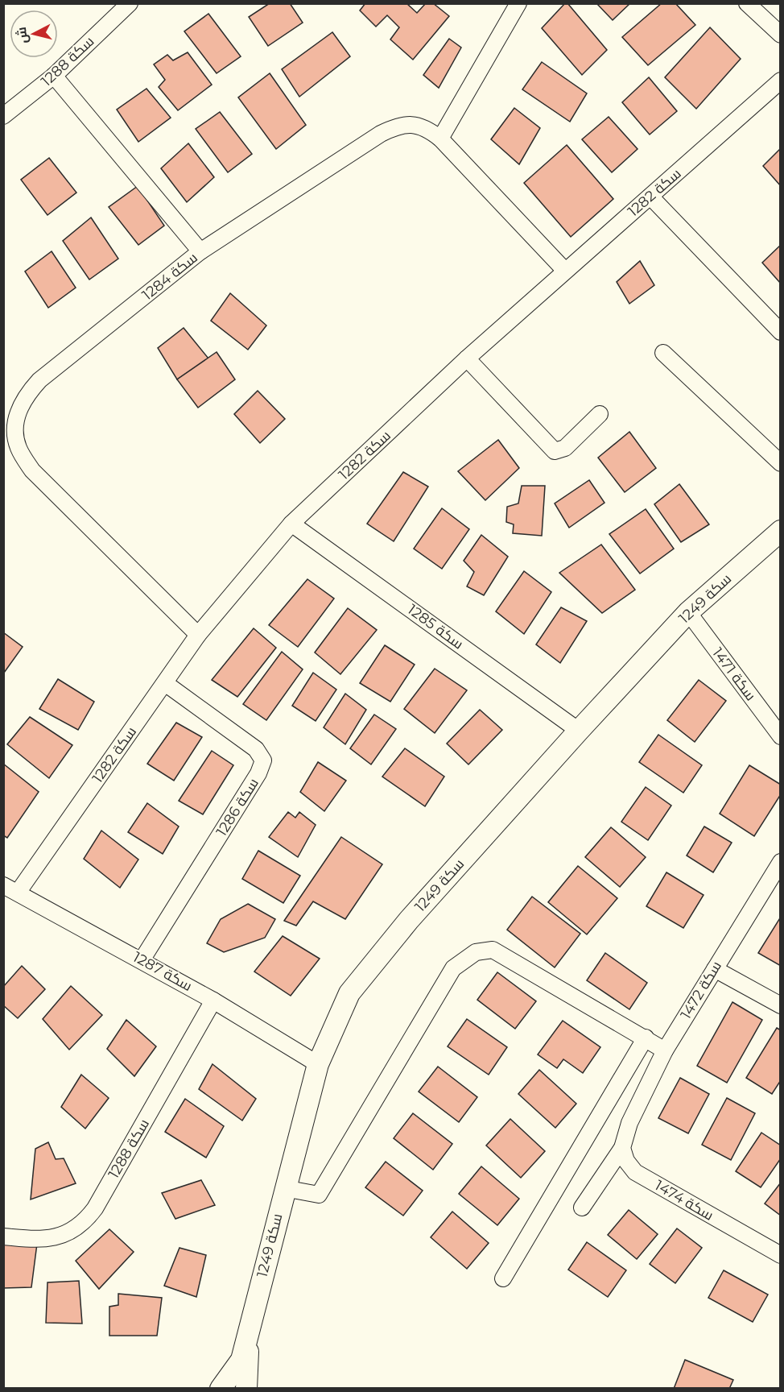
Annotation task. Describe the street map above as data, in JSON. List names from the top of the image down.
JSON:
{
  "streets": {
    "street": [
      "سكة 1288",
      "سكة 1282",
      "سكة 1284",
      "سكة 1249",
      "سكة 1285",
      "سكة 1471",
      "سكة 1286",
      "سكة 1287",
      "سكة 1472",
      "سكة 1474"
    ]
  },
  "crossings": [
    ["سكة 1288", "سكة 1287"],
    ["سكة 1282", "سكة 1284"],
    ["سكة 1282", "سكة 1285"],
    ["سكة 1282", "سكة 1286"],
    ["سكة 1282", "سكة 1287"],
    ["سكة 1249", "سكة 1285"],
    ["سكة 1249", "سكة 1471"],
    ["سكة 1249", "سكة 1287"],
    ["سكة 1286", "سكة 1287"],
    ["سكة 1472", "سكة 1474"]
  ],
  "north": "left"
}
